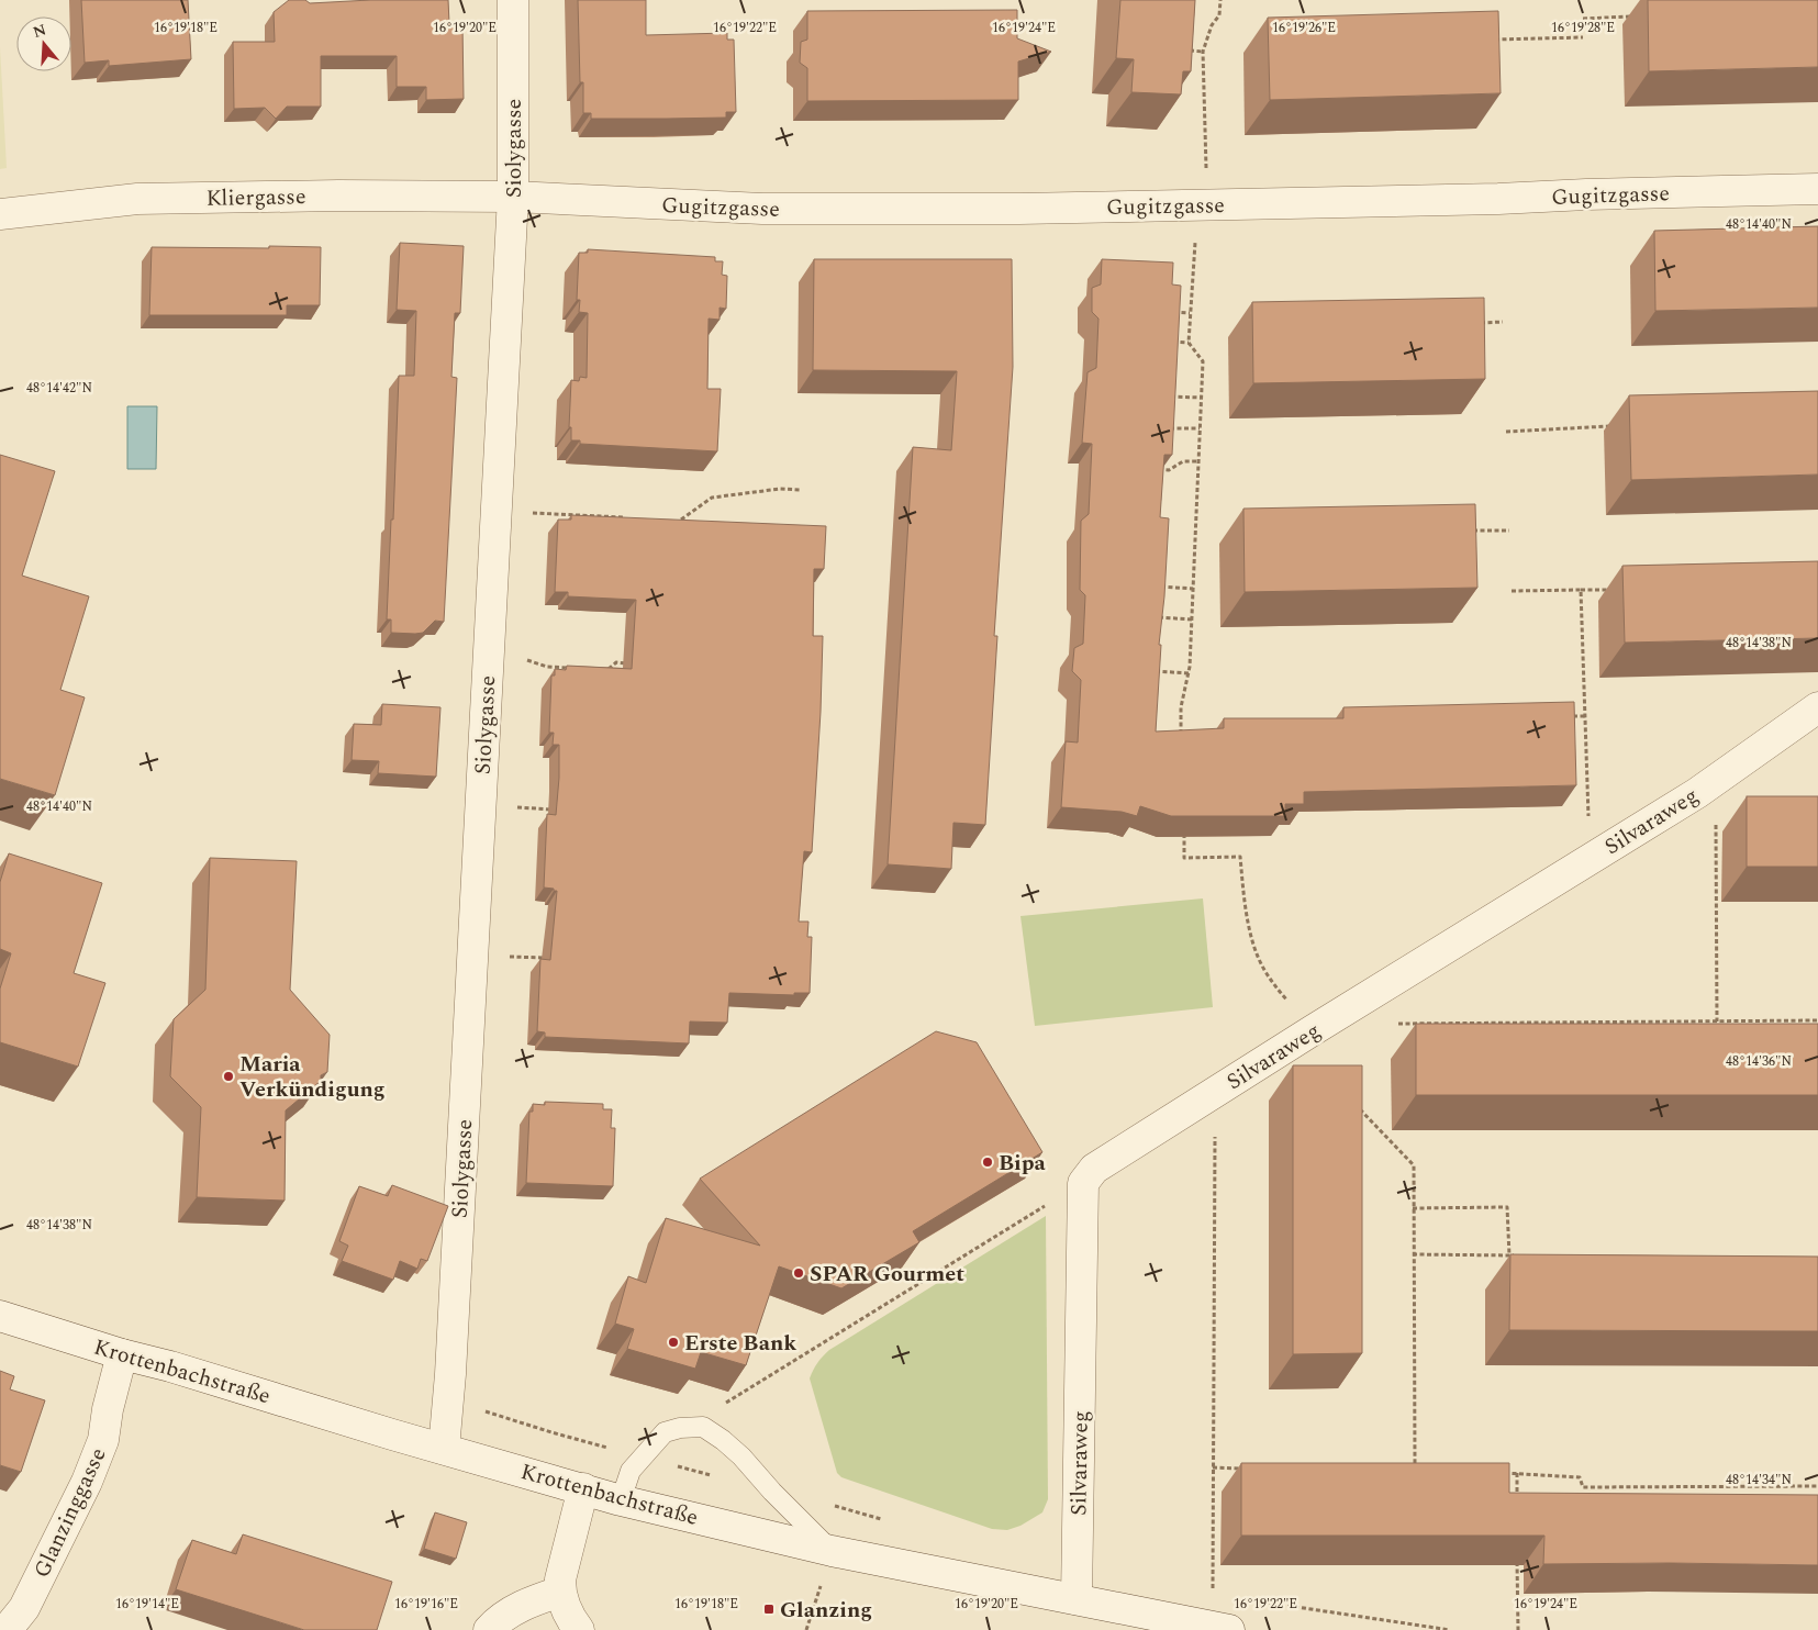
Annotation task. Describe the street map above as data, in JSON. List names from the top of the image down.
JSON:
{
  "streets": {
    "street": [
      "Siolygasse",
      "Gugitzgasse",
      "Kliergasse",
      "Silvaraweg",
      "Krottenbachstraße",
      "Glanzinggasse"
    ]
  },
  "crossings": [
    ["Siolygasse", "Gugitzgasse"],
    ["Siolygasse", "Kliergasse"],
    ["Siolygasse", "Krottenbachstraße"],
    ["Gugitzgasse", "Kliergasse"],
    ["Silvaraweg", "Krottenbachstraße"],
    ["Krottenbachstraße", "Glanzinggasse"]
  ],
  "places": {
    "other": [
      "Maria Verkündigung",
      "Bipa",
      "SPAR Gourmet",
      "Erste Bank"
    ],
    "transit": ["Glanzing"]
  },
  "north": "top",
  "coordinates": [
    "16°19'18\"E",
    "16°19'20\"E",
    "16°19'22\"E",
    "16°19'24\"E",
    "16°19'26\"E",
    "16°19'28\"E",
    "48°14'40\"N",
    "48°14'42\"N",
    "48°14'38\"N",
    "48°14'36\"N",
    "48°14'34\"N",
    "16°19'14\"E",
    "16°19'16\"E"
  ]
}
